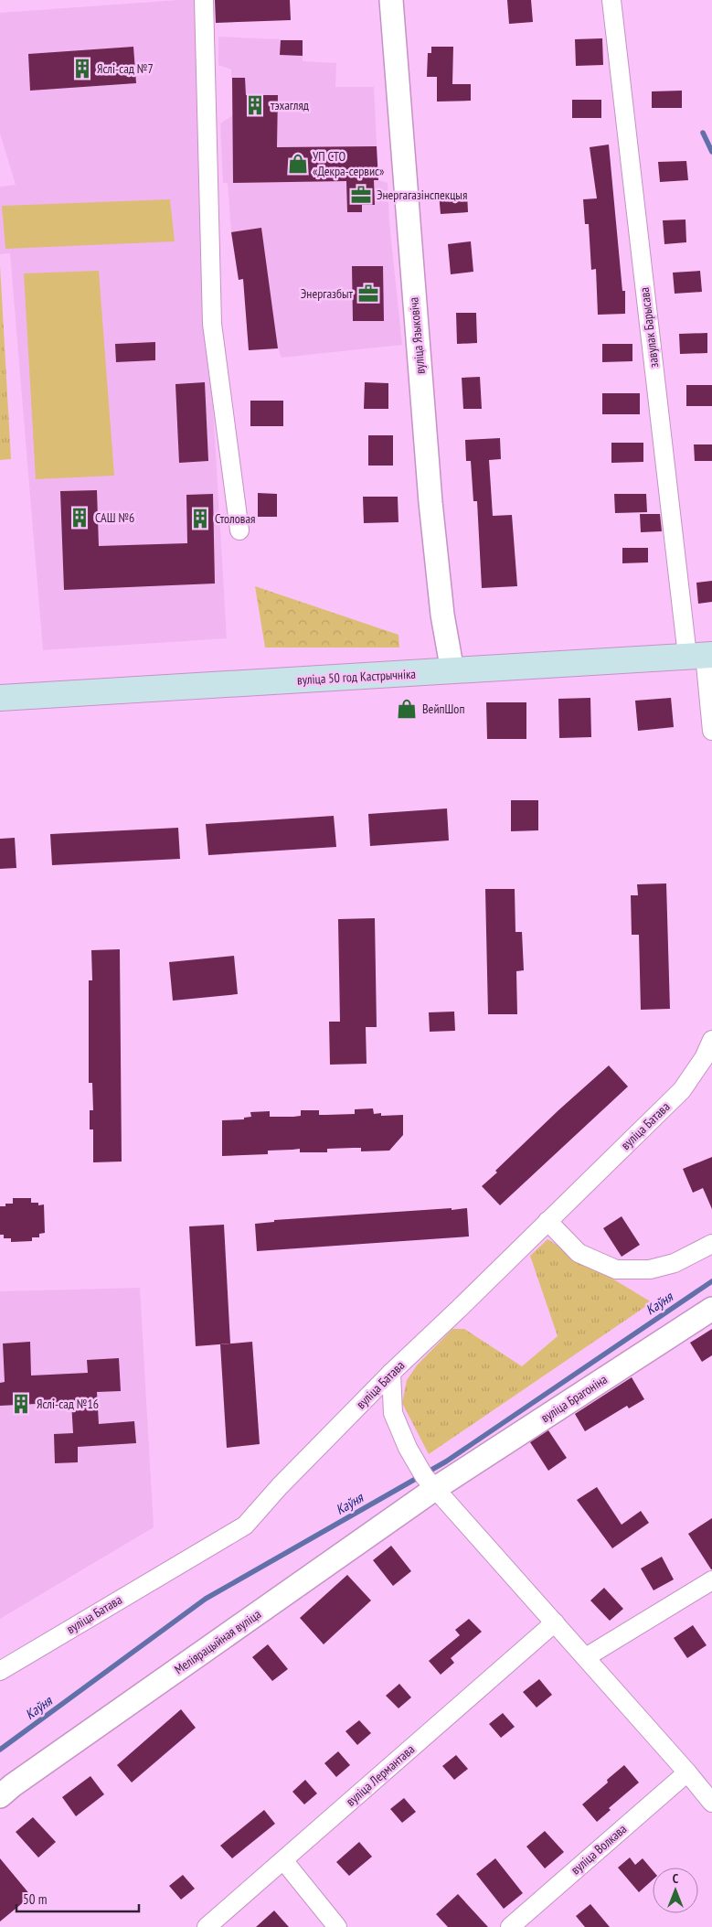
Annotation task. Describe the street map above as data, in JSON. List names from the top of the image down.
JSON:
{
  "streets": {
    "main road": ["вуліца 50 год Кастрычніка"],
    "street": [
      "завулак Барысава",
      "вуліца Языковіча",
      "вуліца Батава",
      "вуліца Брагоніна",
      "Меліярацыйная вуліца",
      "вуліца Лермантава",
      "вуліца Волкава"
    ]
  },
  "crossings": [
    ["завулак Барысава", "вуліца 50 год Кастрычніка"],
    ["вуліца Языковіча", "вуліца 50 год Кастрычніка"],
    ["вуліца Брагоніна", "Меліярацыйная вуліца"]
  ],
  "water": ["Каўня"],
  "places": {
    "building": [
      "Яслі-сад №7",
      "тэхагляд",
      "САШ №6",
      "Столовая",
      "Яслі-сад №16"
    ],
    "shop": ["УП СТО «Декра-сервис»", "ВейпШоп"],
    "office": ["Энергагазінспекцыя", "Энергазбыт"]
  },
  "scale_bar": "50 m",
  "north": "top"
}
